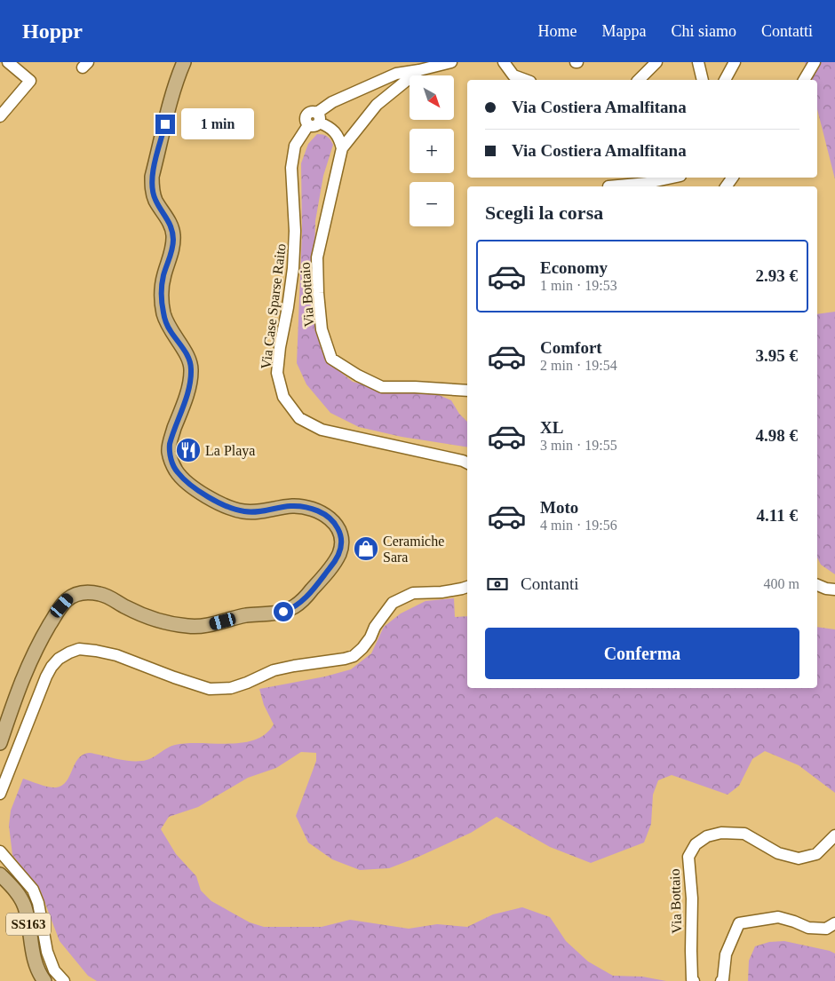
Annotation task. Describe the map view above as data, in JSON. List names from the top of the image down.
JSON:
{
  "streets": {
    "main road": ["SS163"],
    "street": ["Via Bottaio", "Via Case Sparse Raito"]
  },
  "places": {
    "restaurant": ["La Playa"],
    "shop": ["Ceramiche Sara"]
  },
  "north": "bottom right",
  "page": {
    "header": "Hoppr",
    "nav": [
      "Home",
      "Mappa",
      "Chi siamo",
      "Contatti"
    ],
    "map_buttons": ["+", "−"],
    "banner": ["Via Costiera Amalfitana", "Via Costiera Amalfitana"],
    "bubble": "1 min",
    "heading": "Scegli la corsa",
    "list": [
      {
        "name": "Economy",
        "note": "1 min · 19:53",
        "value": "2.93 €"
      },
      {
        "name": "Comfort",
        "note": "2 min · 19:54",
        "value": "3.95 €"
      },
      {
        "name": "XL",
        "note": "3 min · 19:55",
        "value": "4.98 €"
      },
      {
        "name": "Moto",
        "note": "4 min · 19:56",
        "value": "4.11 €"
      }
    ],
    "pay": ["Contanti", "400 m"],
    "buttons": "Conferma"
  }
}
